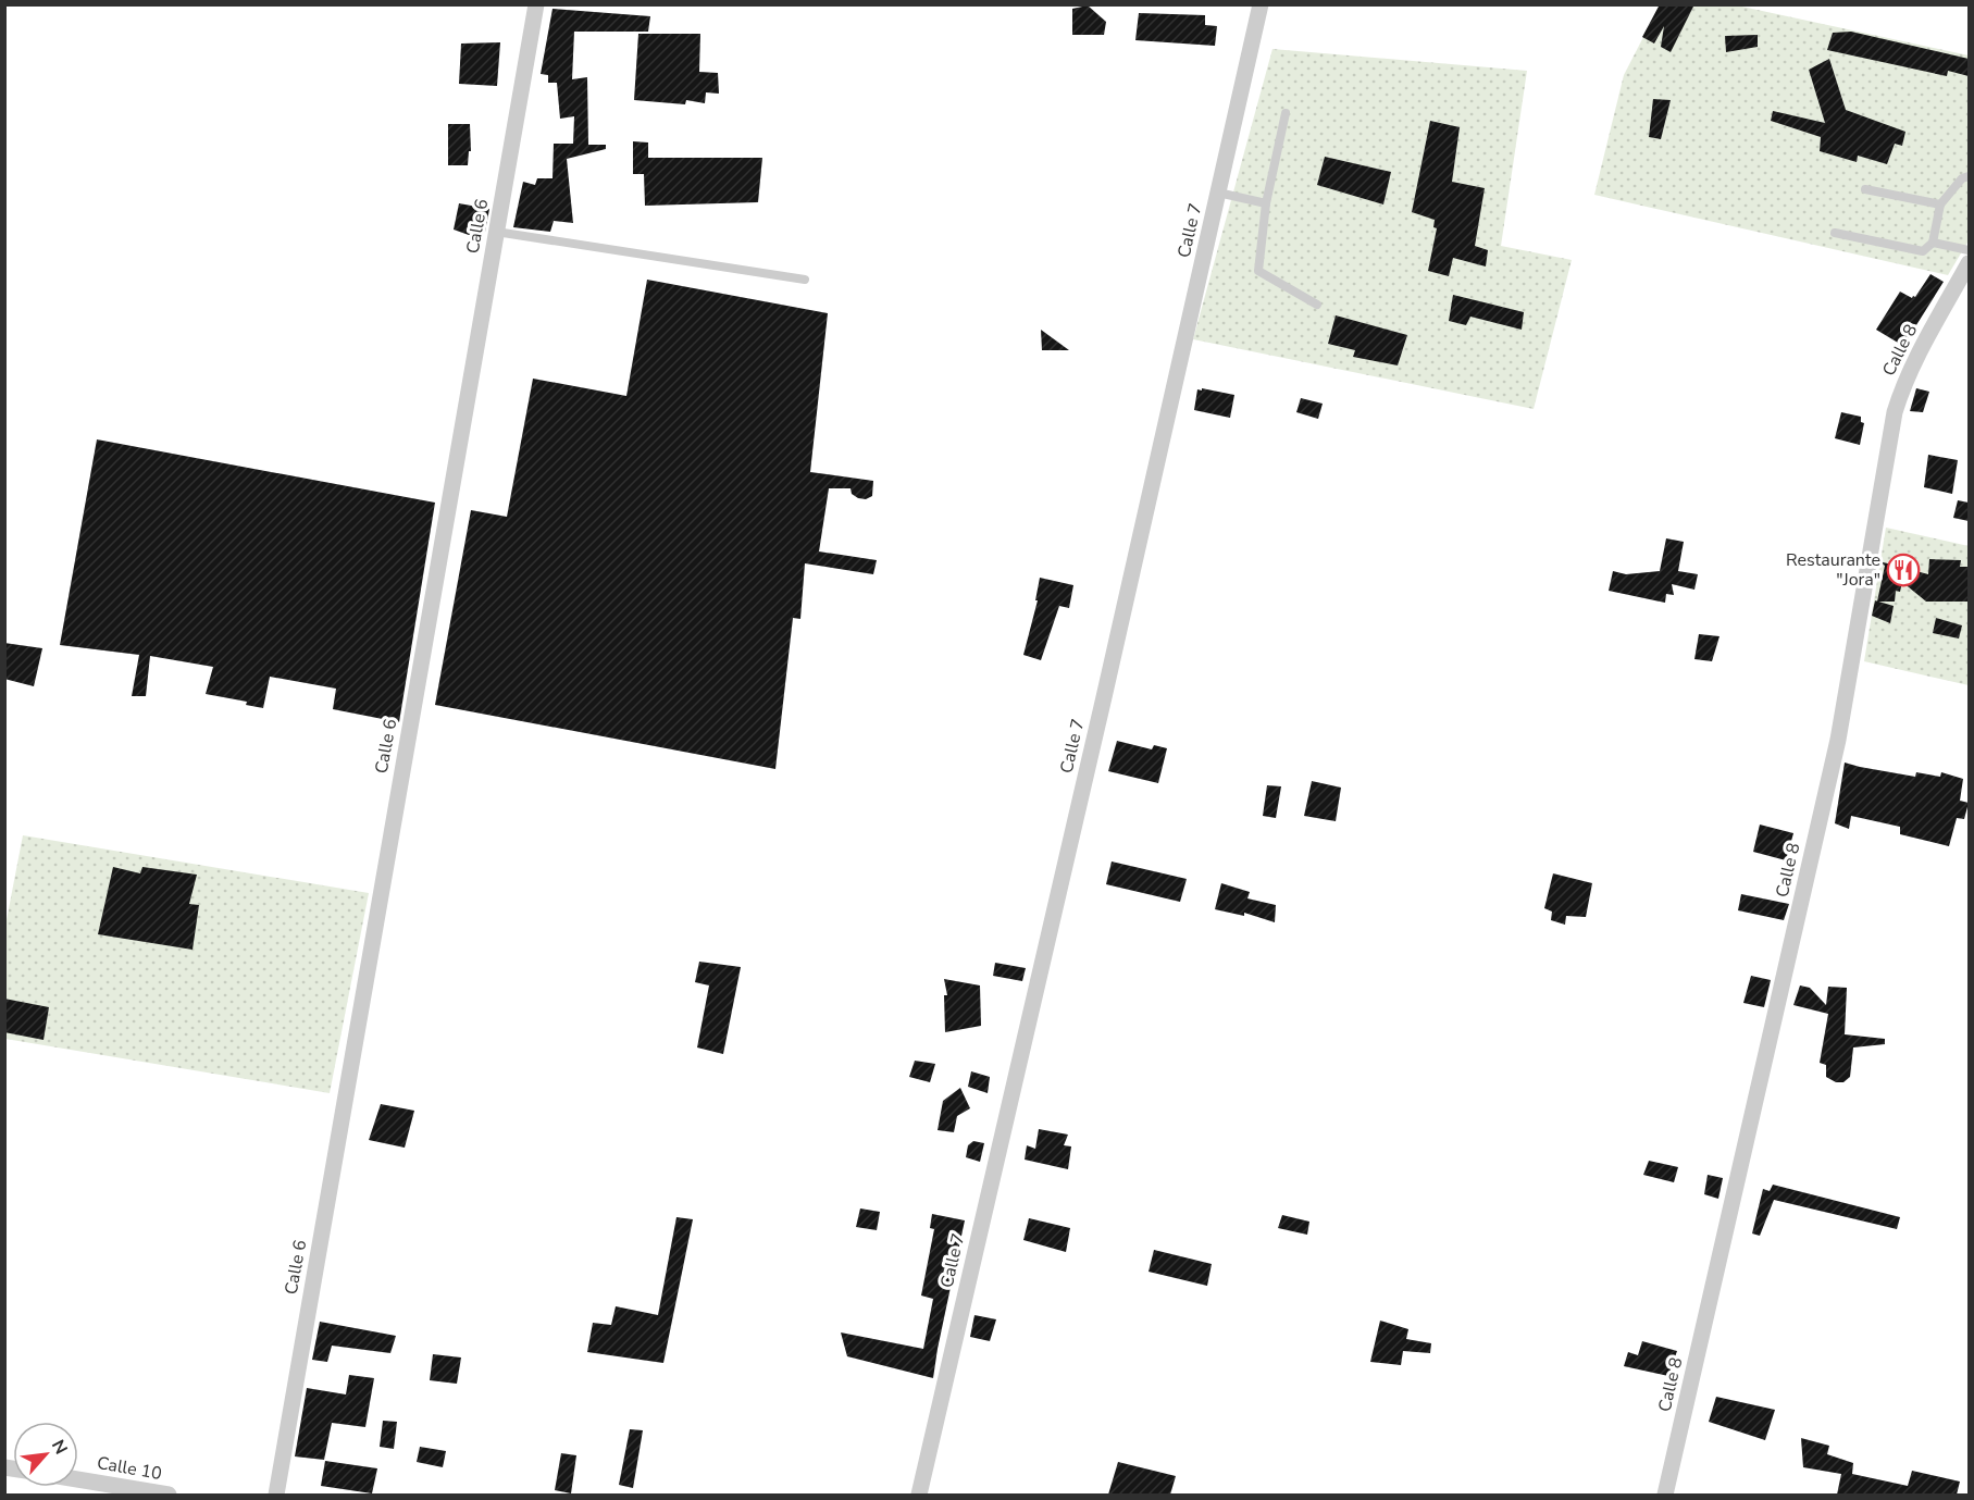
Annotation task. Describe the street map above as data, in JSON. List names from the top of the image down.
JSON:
{
  "streets": {
    "street": [
      "Calle 6",
      "Calle 7",
      "Calle 8",
      "Calle 10"
    ]
  },
  "places": {
    "restaurant": ["Restaurante \"Jora\""]
  },
  "north": "top right"
}
